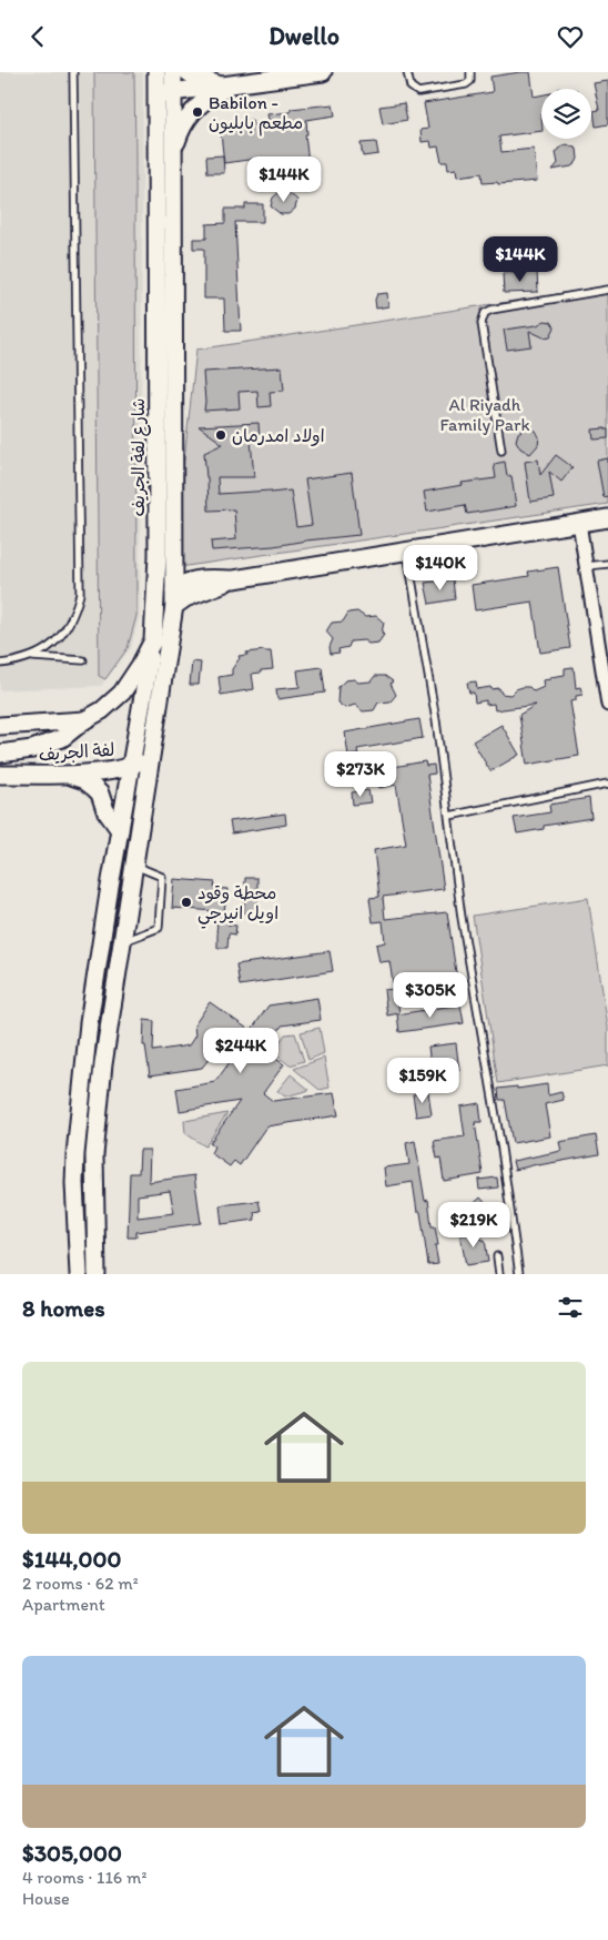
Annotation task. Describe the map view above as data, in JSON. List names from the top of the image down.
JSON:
{
  "streets": {
    "main road": ["شارع لفة الجريف", "لفة الجريف"]
  },
  "crossings": [
    ["شارع لفة الجريف", "لفة الجريف"]
  ],
  "parks": ["Al Riyadh Family Park"],
  "places": ["Babilon - مطعم بابليون", "اولاد امدرمان", "محطة وقود اويل انيرجي"],
  "page": {
    "header": "Dwello",
    "price": [
      "$144K",
      "$144K",
      "$140K",
      "$273K",
      "$305K",
      "$244K",
      "$159K",
      "$219K"
    ],
    "heading": "8 homes",
    "list": [
      {
        "name": "$144,000",
        "note": "2 rooms · 62 m² · Apartment"
      },
      {
        "name": "$305,000",
        "note": "4 rooms · 116 m² · House"
      }
    ]
  }
}
